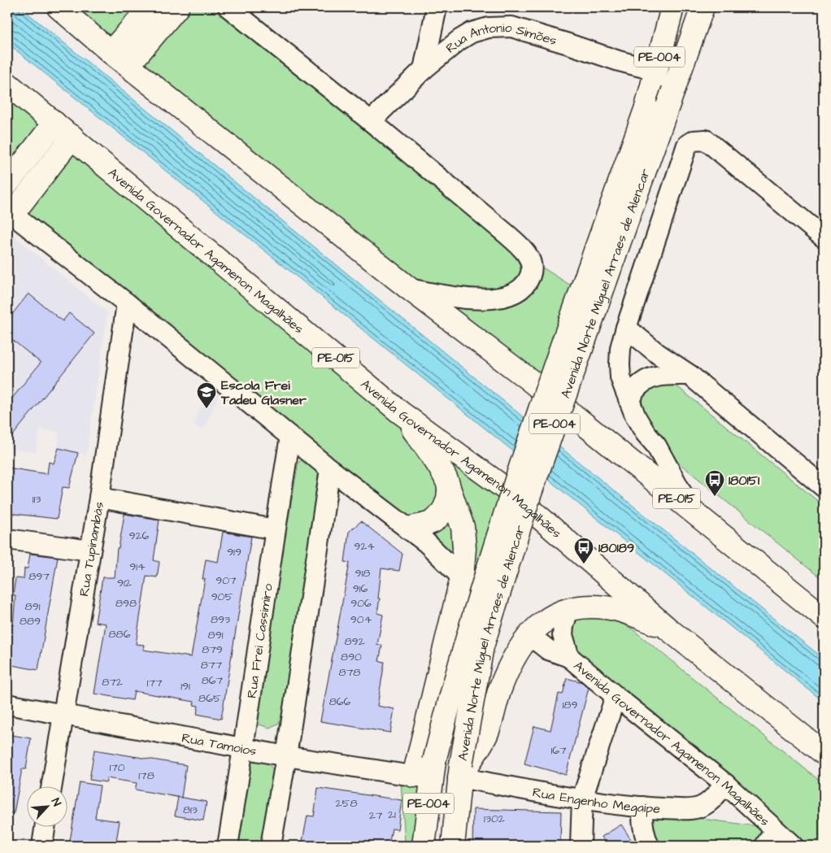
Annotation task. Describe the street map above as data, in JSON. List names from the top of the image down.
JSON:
{
  "streets": {
    "main road": [
      "PE-004",
      "Avenida Governador Agamenon Magalhães",
      "Avenida Norte Miguel Arraes de Alencar",
      "PE-015"
    ],
    "street": [
      "Rua Antonio Simões",
      "Rua Tupinambás",
      "Rua Frei Cassimiro",
      "Rua Tamoios",
      "Rua Engenho Megaípe"
    ]
  },
  "crossings": [
    ["Rua Antonio Simões", "Avenida Norte Miguel Arraes de Alencar"],
    ["Avenida Governador Agamenon Magalhães", "Rua Engenho Megaípe"],
    ["Avenida Norte Miguel Arraes de Alencar", "Rua Tamoios"],
    ["Avenida Norte Miguel Arraes de Alencar", "Rua Engenho Megaípe"],
    ["Rua Tupinambás", "Rua Tamoios"],
    ["Rua Frei Cassimiro", "Rua Tamoios"]
  ],
  "places": {
    "school or university": ["Escola Frei Tadeu Glasner"],
    "bus stop": ["180151", "180189"]
  },
  "house_numbers": [
    "113",
    "926",
    "924",
    "919",
    "914",
    "918",
    "897",
    "907",
    "912",
    "916",
    "905",
    "898",
    "906",
    "891",
    "893",
    "904",
    "889",
    "886",
    "891",
    "892",
    "879",
    "890",
    "877",
    "878",
    "867",
    "872",
    "177",
    "191",
    "865",
    "866",
    "189",
    "167",
    "170",
    "178",
    "258",
    "813",
    "21",
    "27",
    "1302"
  ],
  "north": "top right"
}
